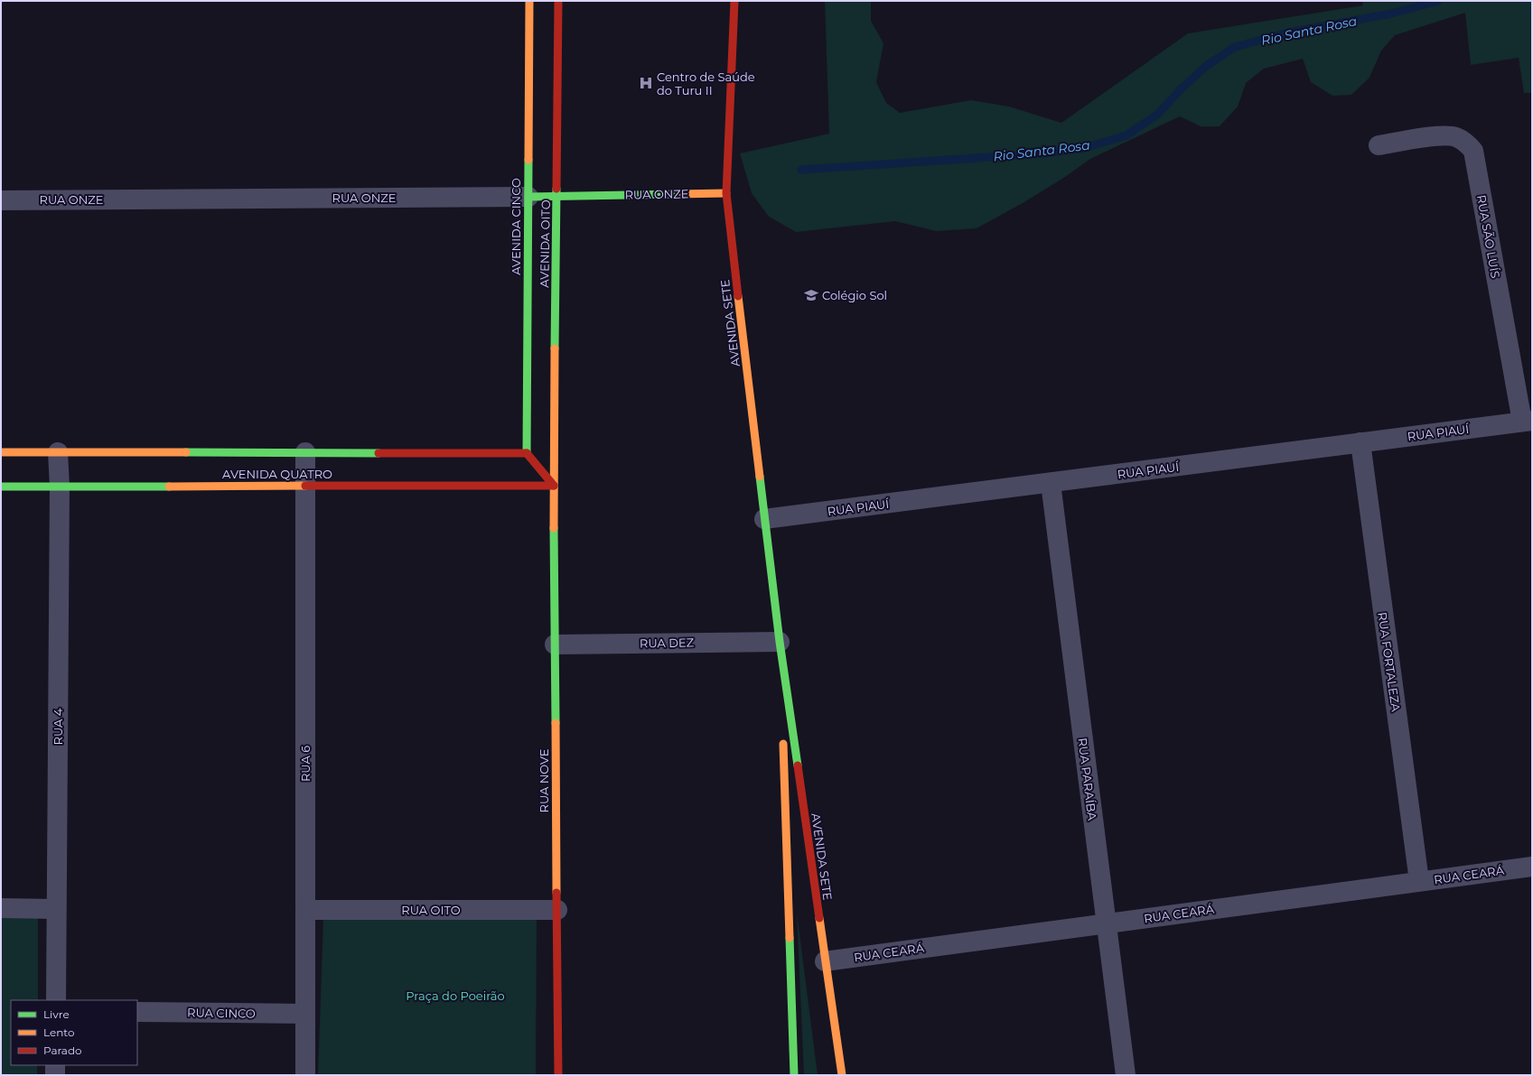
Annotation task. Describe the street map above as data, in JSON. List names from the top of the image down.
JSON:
{
  "streets": {
    "street": [
      "RUA ONZE",
      "AVENIDA CINCO",
      "RUA SÃO LUÍS",
      "AVENIDA OITO",
      "AVENIDA SETE",
      "RUA PIAUÍ",
      "AVENIDA QUATRO",
      "RUA DEZ",
      "RUA FORTALEZA",
      "RUA 4",
      "RUA 6",
      "RUA PARAÍBA",
      "RUA NOVE",
      "RUA CEARÁ",
      "RUA OITO",
      "RUA CINCO"
    ]
  },
  "crossings": [
    ["RUA ONZE", "AVENIDA CINCO"],
    ["RUA ONZE", "AVENIDA OITO"],
    ["RUA ONZE", "AVENIDA SETE"],
    ["AVENIDA CINCO", "AVENIDA QUATRO"],
    ["RUA SÃO LUÍS", "RUA PIAUÍ"],
    ["AVENIDA OITO", "AVENIDA QUATRO"],
    ["AVENIDA OITO", "RUA NOVE"],
    ["AVENIDA SETE", "RUA PIAUÍ"],
    ["AVENIDA SETE", "RUA DEZ"],
    ["AVENIDA SETE", "RUA CEARÁ"],
    ["RUA PIAUÍ", "RUA FORTALEZA"],
    ["RUA PIAUÍ", "RUA PARAÍBA"],
    ["AVENIDA QUATRO", "RUA 4"],
    ["AVENIDA QUATRO", "RUA 6"],
    ["AVENIDA QUATRO", "RUA NOVE"],
    ["RUA DEZ", "RUA NOVE"],
    ["RUA FORTALEZA", "RUA CEARÁ"],
    ["RUA 6", "RUA OITO"],
    ["RUA 6", "RUA CINCO"],
    ["RUA PARAÍBA", "RUA CEARÁ"],
    ["RUA NOVE", "RUA OITO"]
  ],
  "water": ["Rio Santa Rosa"],
  "parks": ["Praça do Poeirão"],
  "places": {
    "hospital": ["Centro de Saúde do Turu II"],
    "school or university": ["Colégio Sol"]
  },
  "legend": ["Livre", "Lento", "Parado"]
}
